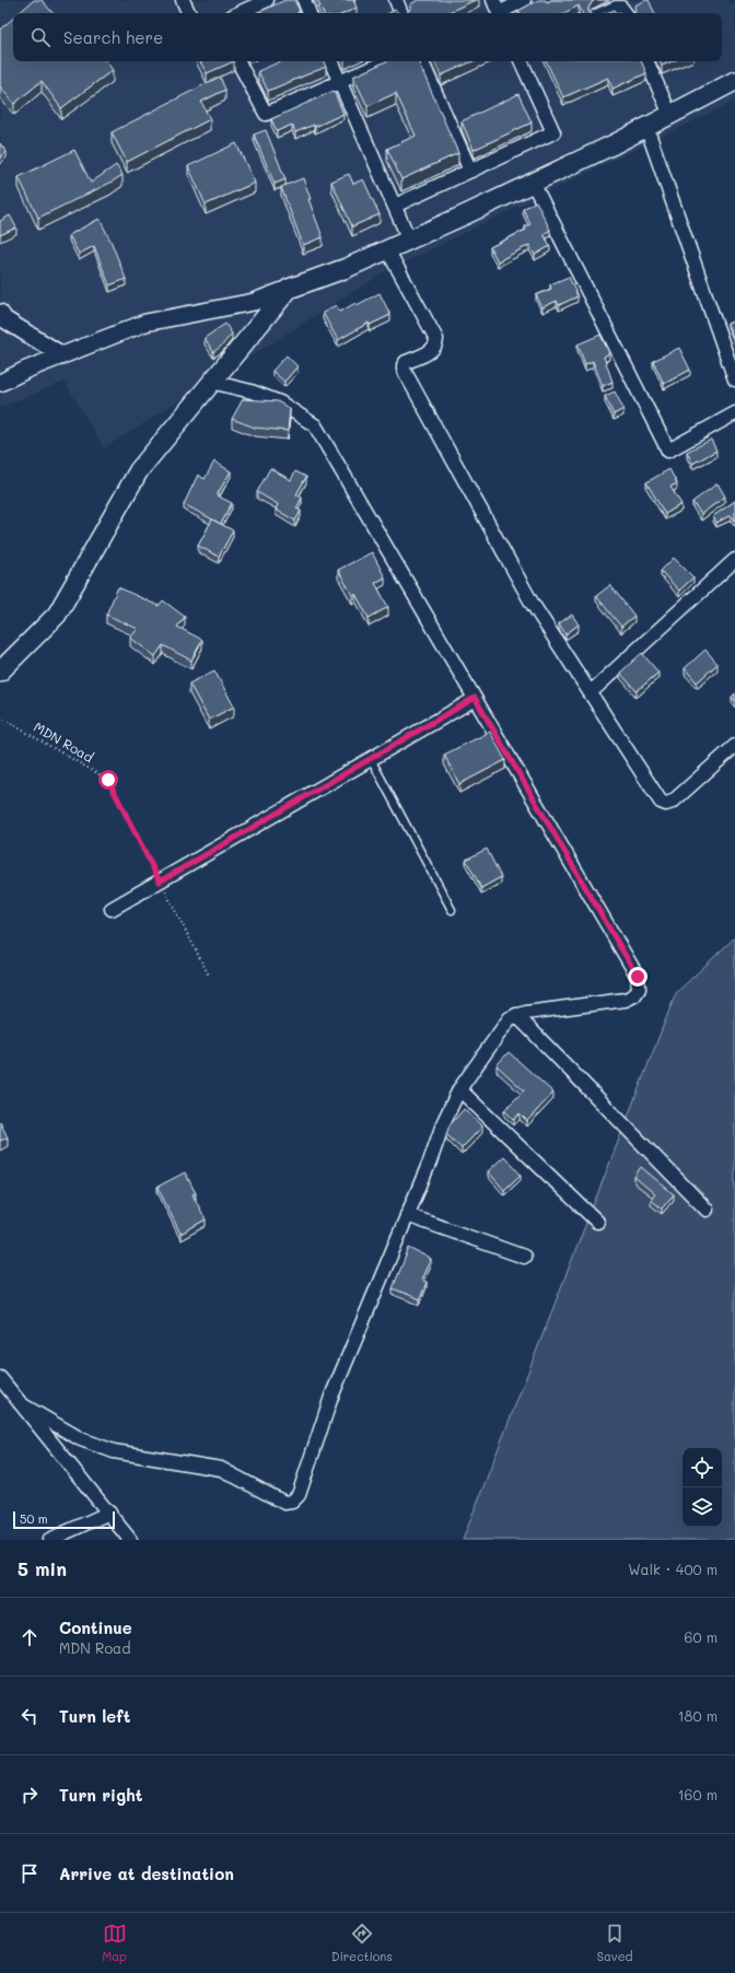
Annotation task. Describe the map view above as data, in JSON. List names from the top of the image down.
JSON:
{
  "streets": {
    "path": ["MDN Road"]
  },
  "scale_bar": "50 m",
  "page": {
    "search": "Search here",
    "scale": "50 m",
    "heading": ["5 min", "Walk · 400 m"],
    "list": [
      ["Continue", "MDN Road", "60 m"],
      ["Turn left", "180 m"],
      ["Turn right", "160 m"],
      "Arrive at destination"
    ],
    "nav": ["Map", "Directions", "Saved"]
  }
}
